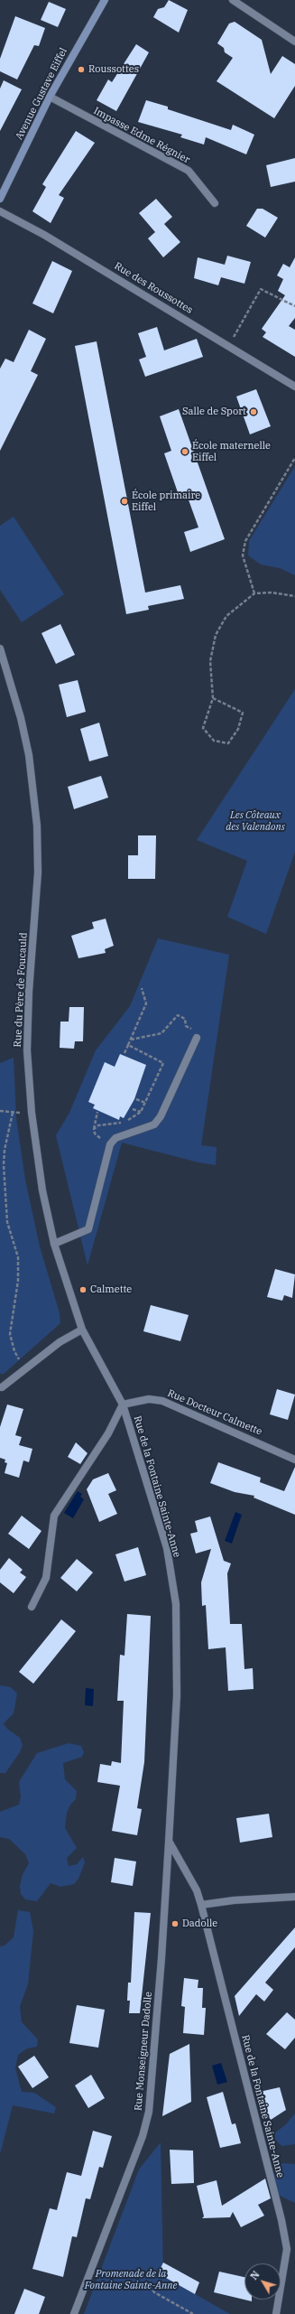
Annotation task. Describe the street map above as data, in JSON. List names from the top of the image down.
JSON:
{
  "streets": {
    "main road": ["Avenue Gustave Eiffel"],
    "street": [
      "Impasse Edme Régnier",
      "Rue des Roussottes",
      "Rue du Père de Foucauld",
      "Rue Docteur Calmette",
      "Rue de la Fontaine Sainte-Anne",
      "Rue Monseigneur Dadolle"
    ]
  },
  "crossings": [
    ["Avenue Gustave Eiffel", "Impasse Edme Régnier"],
    ["Rue du Père de Foucauld", "Rue de la Fontaine Sainte-Anne"],
    ["Rue Docteur Calmette", "Rue de la Fontaine Sainte-Anne"],
    ["Rue de la Fontaine Sainte-Anne", "Rue Monseigneur Dadolle"]
  ],
  "parks": ["Les Côteaux des Valendons", "Promenade de la Fontaine Sainte-Anne"],
  "places": [
    "Roussottes",
    "Salle de Sport",
    "École maternelle Eiffel",
    "École primaire Eiffel",
    "Calmette",
    "Dadolle"
  ],
  "north": "top left"
}
